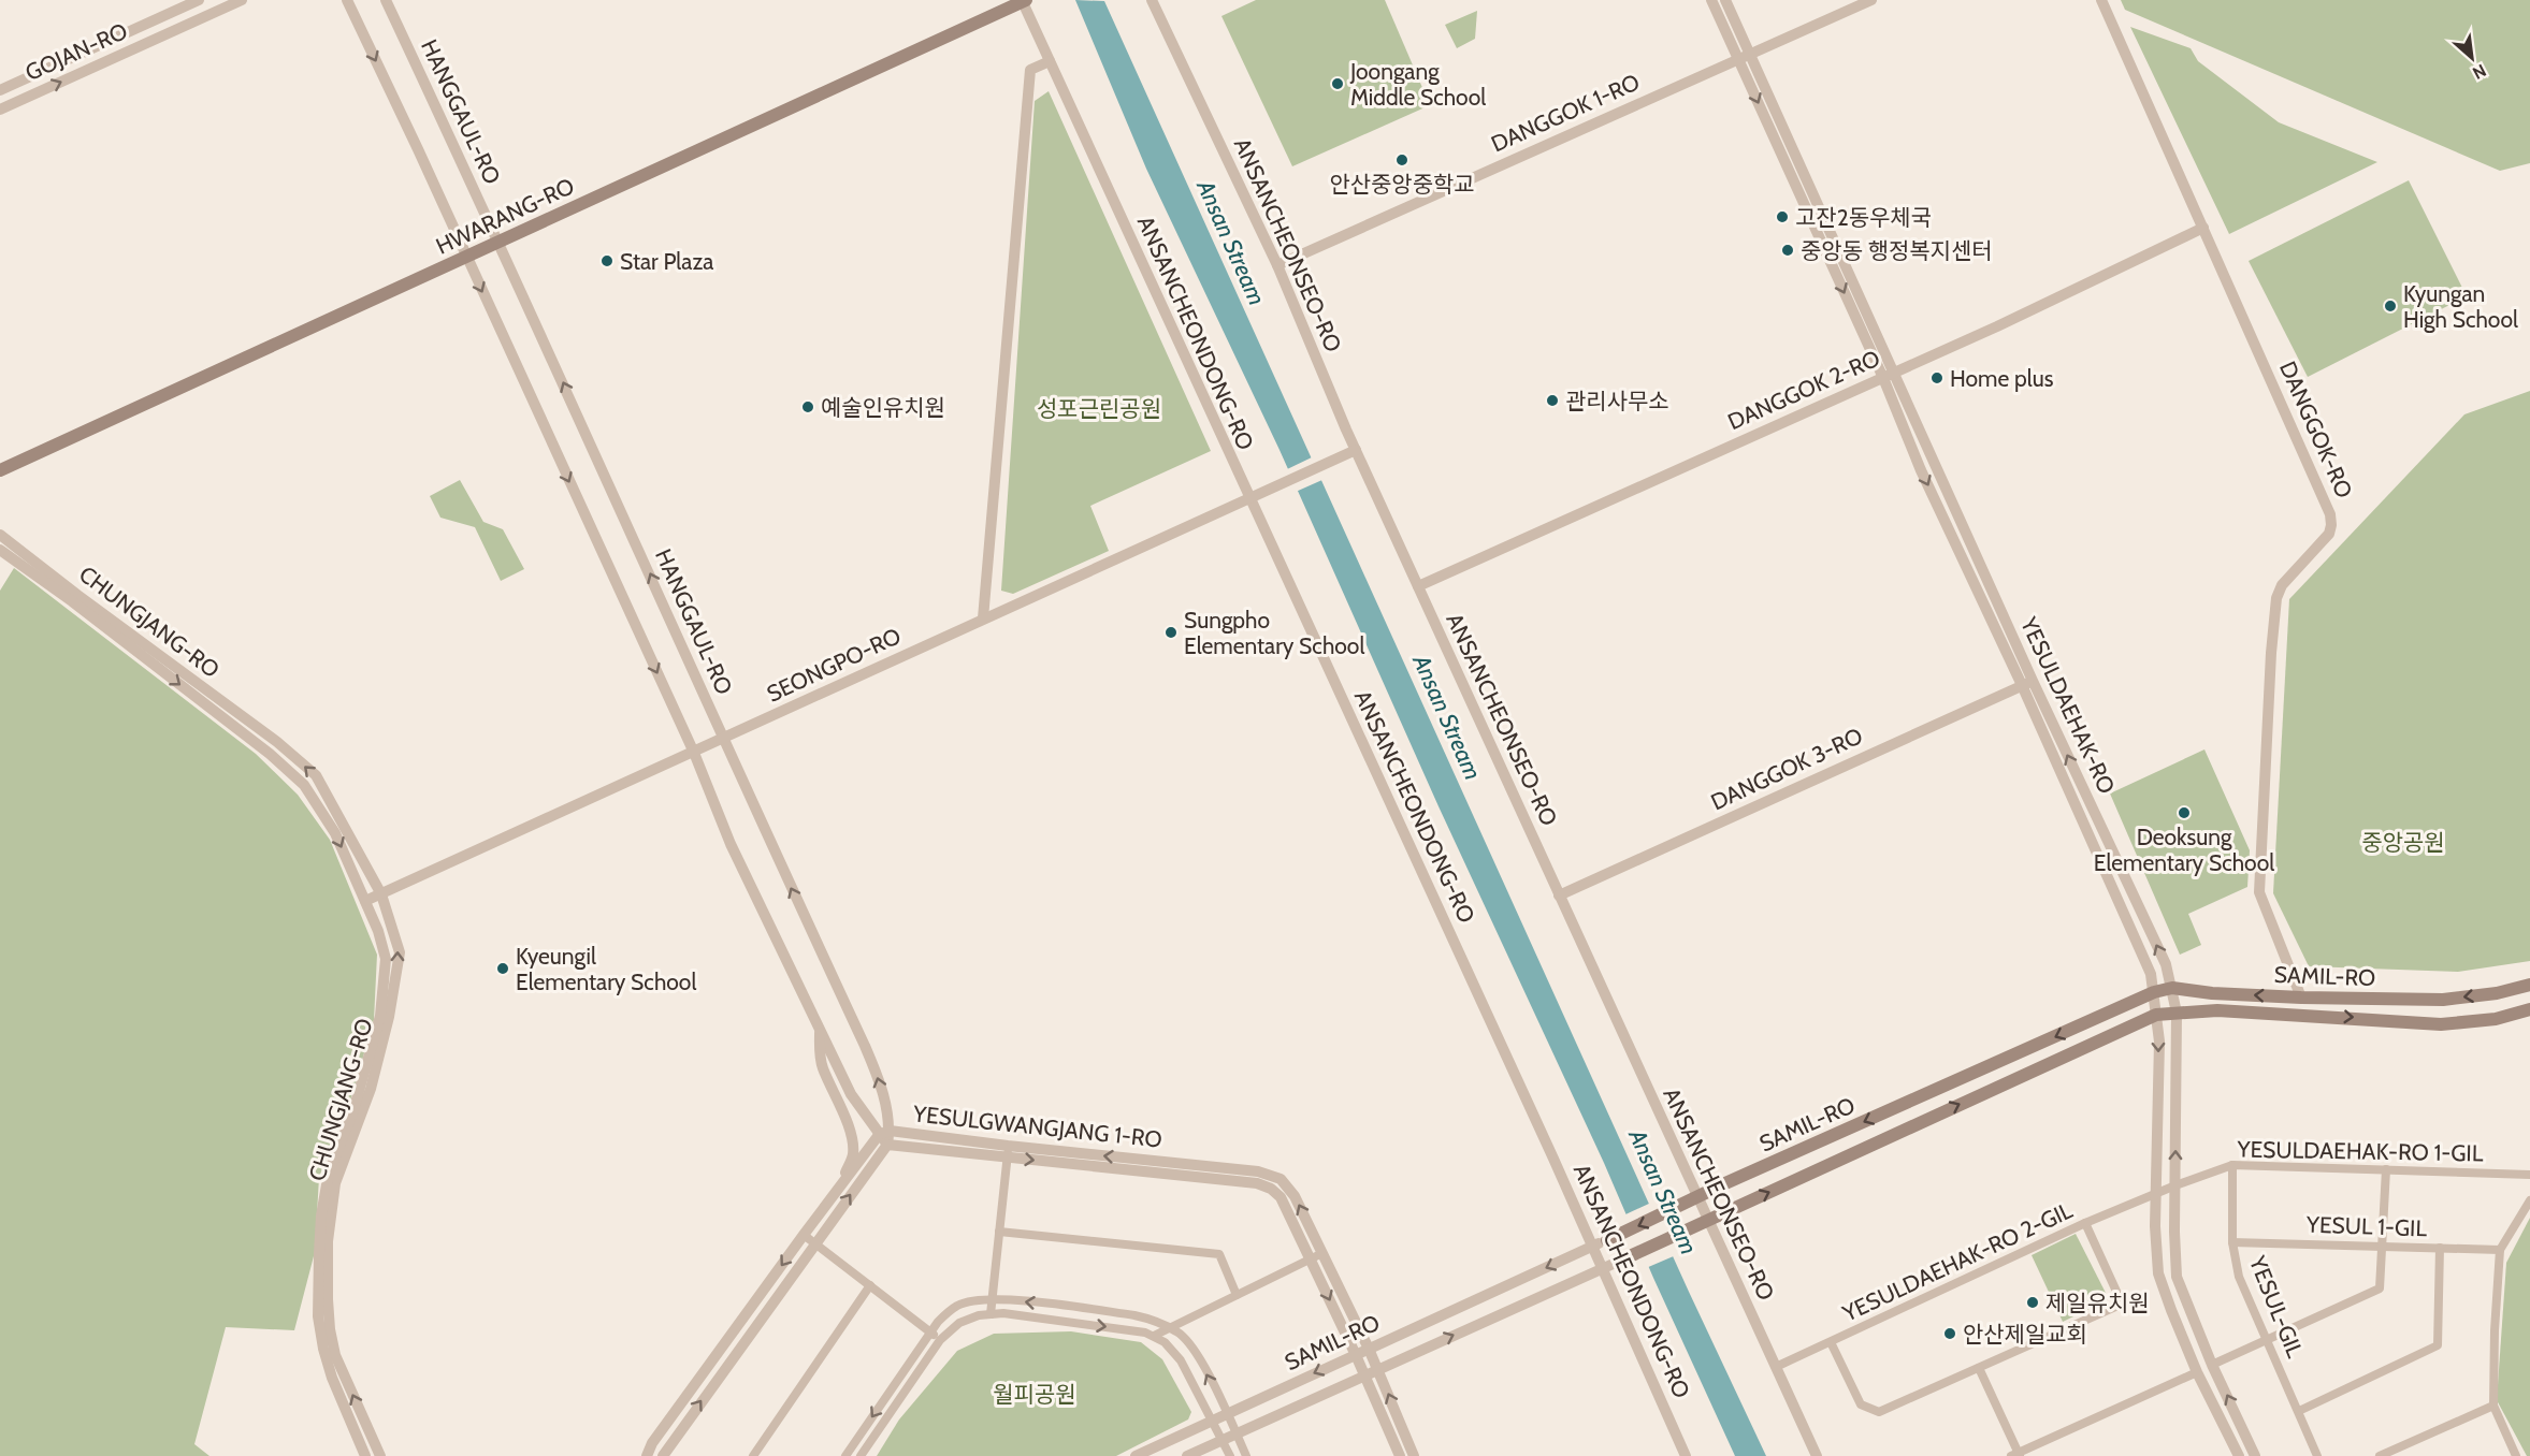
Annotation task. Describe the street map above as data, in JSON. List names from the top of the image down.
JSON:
{
  "streets": {
    "main road": ["HWARANG-RO", "SAMIL-RO"],
    "street": [
      "GOJAN-RO",
      "HANGGAUL-RO",
      "DANGGOK 1-RO",
      "ANSANCHEONSEO-RO",
      "ANSANCHEONDONG-RO",
      "DANGGOK 2-RO",
      "DANGGOK-RO",
      "CHUNGJANG-RO",
      "SEONGPO-RO",
      "YESULDAEHAK-RO",
      "DANGGOK 3-RO",
      "YESULGWANGJANG 1-RO",
      "YESULDAEHAK-RO 1-GIL",
      "YESUL 1-GIL",
      "YESULDAEHAK-RO 2-GIL",
      "YESUL-GIL"
    ]
  },
  "crossings": [
    ["HANGGAUL-RO", "HWARANG-RO"],
    ["HANGGAUL-RO", "SEONGPO-RO"],
    ["HANGGAUL-RO", "YESULGWANGJANG 1-RO"],
    ["DANGGOK 1-RO", "ANSANCHEONSEO-RO"],
    ["DANGGOK 1-RO", "YESULDAEHAK-RO"],
    ["HWARANG-RO", "ANSANCHEONDONG-RO"],
    ["ANSANCHEONSEO-RO", "DANGGOK 2-RO"],
    ["ANSANCHEONSEO-RO", "SEONGPO-RO"],
    ["ANSANCHEONSEO-RO", "DANGGOK 3-RO"],
    ["ANSANCHEONSEO-RO", "SAMIL-RO"],
    ["ANSANCHEONSEO-RO", "YESULDAEHAK-RO 2-GIL"],
    ["ANSANCHEONDONG-RO", "SEONGPO-RO"],
    ["ANSANCHEONDONG-RO", "SAMIL-RO"],
    ["DANGGOK 2-RO", "DANGGOK-RO"],
    ["DANGGOK 2-RO", "YESULDAEHAK-RO"],
    ["DANGGOK-RO", "SAMIL-RO"],
    ["CHUNGJANG-RO", "SEONGPO-RO"],
    ["YESULDAEHAK-RO", "DANGGOK 3-RO"],
    ["YESULDAEHAK-RO", "SAMIL-RO"],
    ["YESULDAEHAK-RO", "YESULDAEHAK-RO 1-GIL"],
    ["YESULDAEHAK-RO", "YESULDAEHAK-RO 2-GIL"],
    ["SAMIL-RO", "YESULGWANGJANG 1-RO"],
    ["YESULDAEHAK-RO 1-GIL", "YESULDAEHAK-RO 2-GIL"],
    ["YESULDAEHAK-RO 1-GIL", "YESUL-GIL"],
    ["YESUL 1-GIL", "YESUL-GIL"]
  ],
  "water": ["Ansan Stream"],
  "parks": ["성포근린공원", "중앙공원", "월피공원"],
  "places": [
    "Joongang Middle School",
    "안산중앙중학교",
    "고잔2동우체국",
    "중앙동 행정복지센터",
    "Star Plaza",
    "Kyungan High School",
    "Home plus",
    "관리사무소",
    "예술인유치원",
    "Sungpho Elementary School",
    "Deoksung Elementary School",
    "Kyeungil Elementary School",
    "제일유치원",
    "안산제일교회"
  ],
  "north": "bottom right"
}
